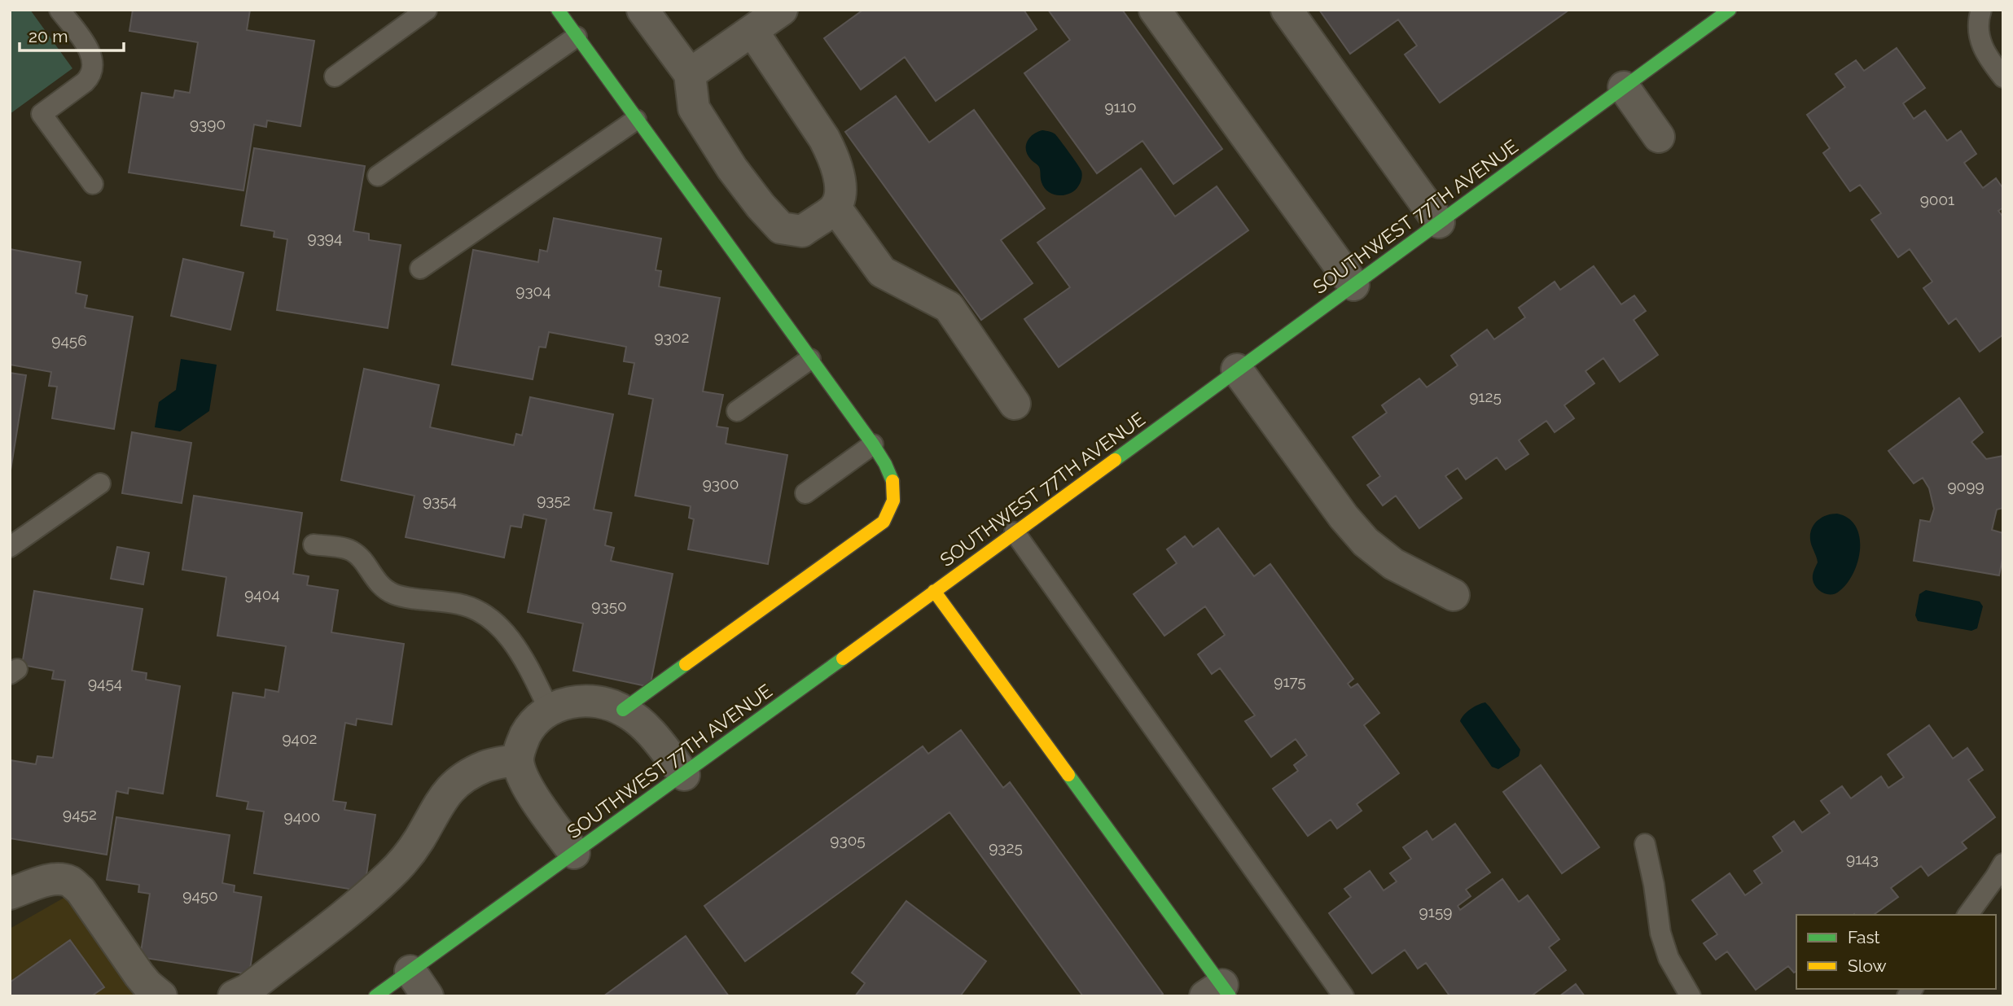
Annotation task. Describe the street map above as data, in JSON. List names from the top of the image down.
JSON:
{
  "streets": {
    "street": ["SOUTHWEST 77TH AVENUE"]
  },
  "house_numbers": [
    "9110",
    "9390",
    "9001",
    "9394",
    "9304",
    "9302",
    "9456",
    "9125",
    "9300",
    "9099",
    "9352",
    "9354",
    "9404",
    "9350",
    "9175",
    "9454",
    "9402",
    "9452",
    "9400",
    "9305",
    "9325",
    "9143",
    "9450",
    "9159"
  ],
  "legend": ["Fast", "Slow"],
  "scale_bar": "20 m"
}
